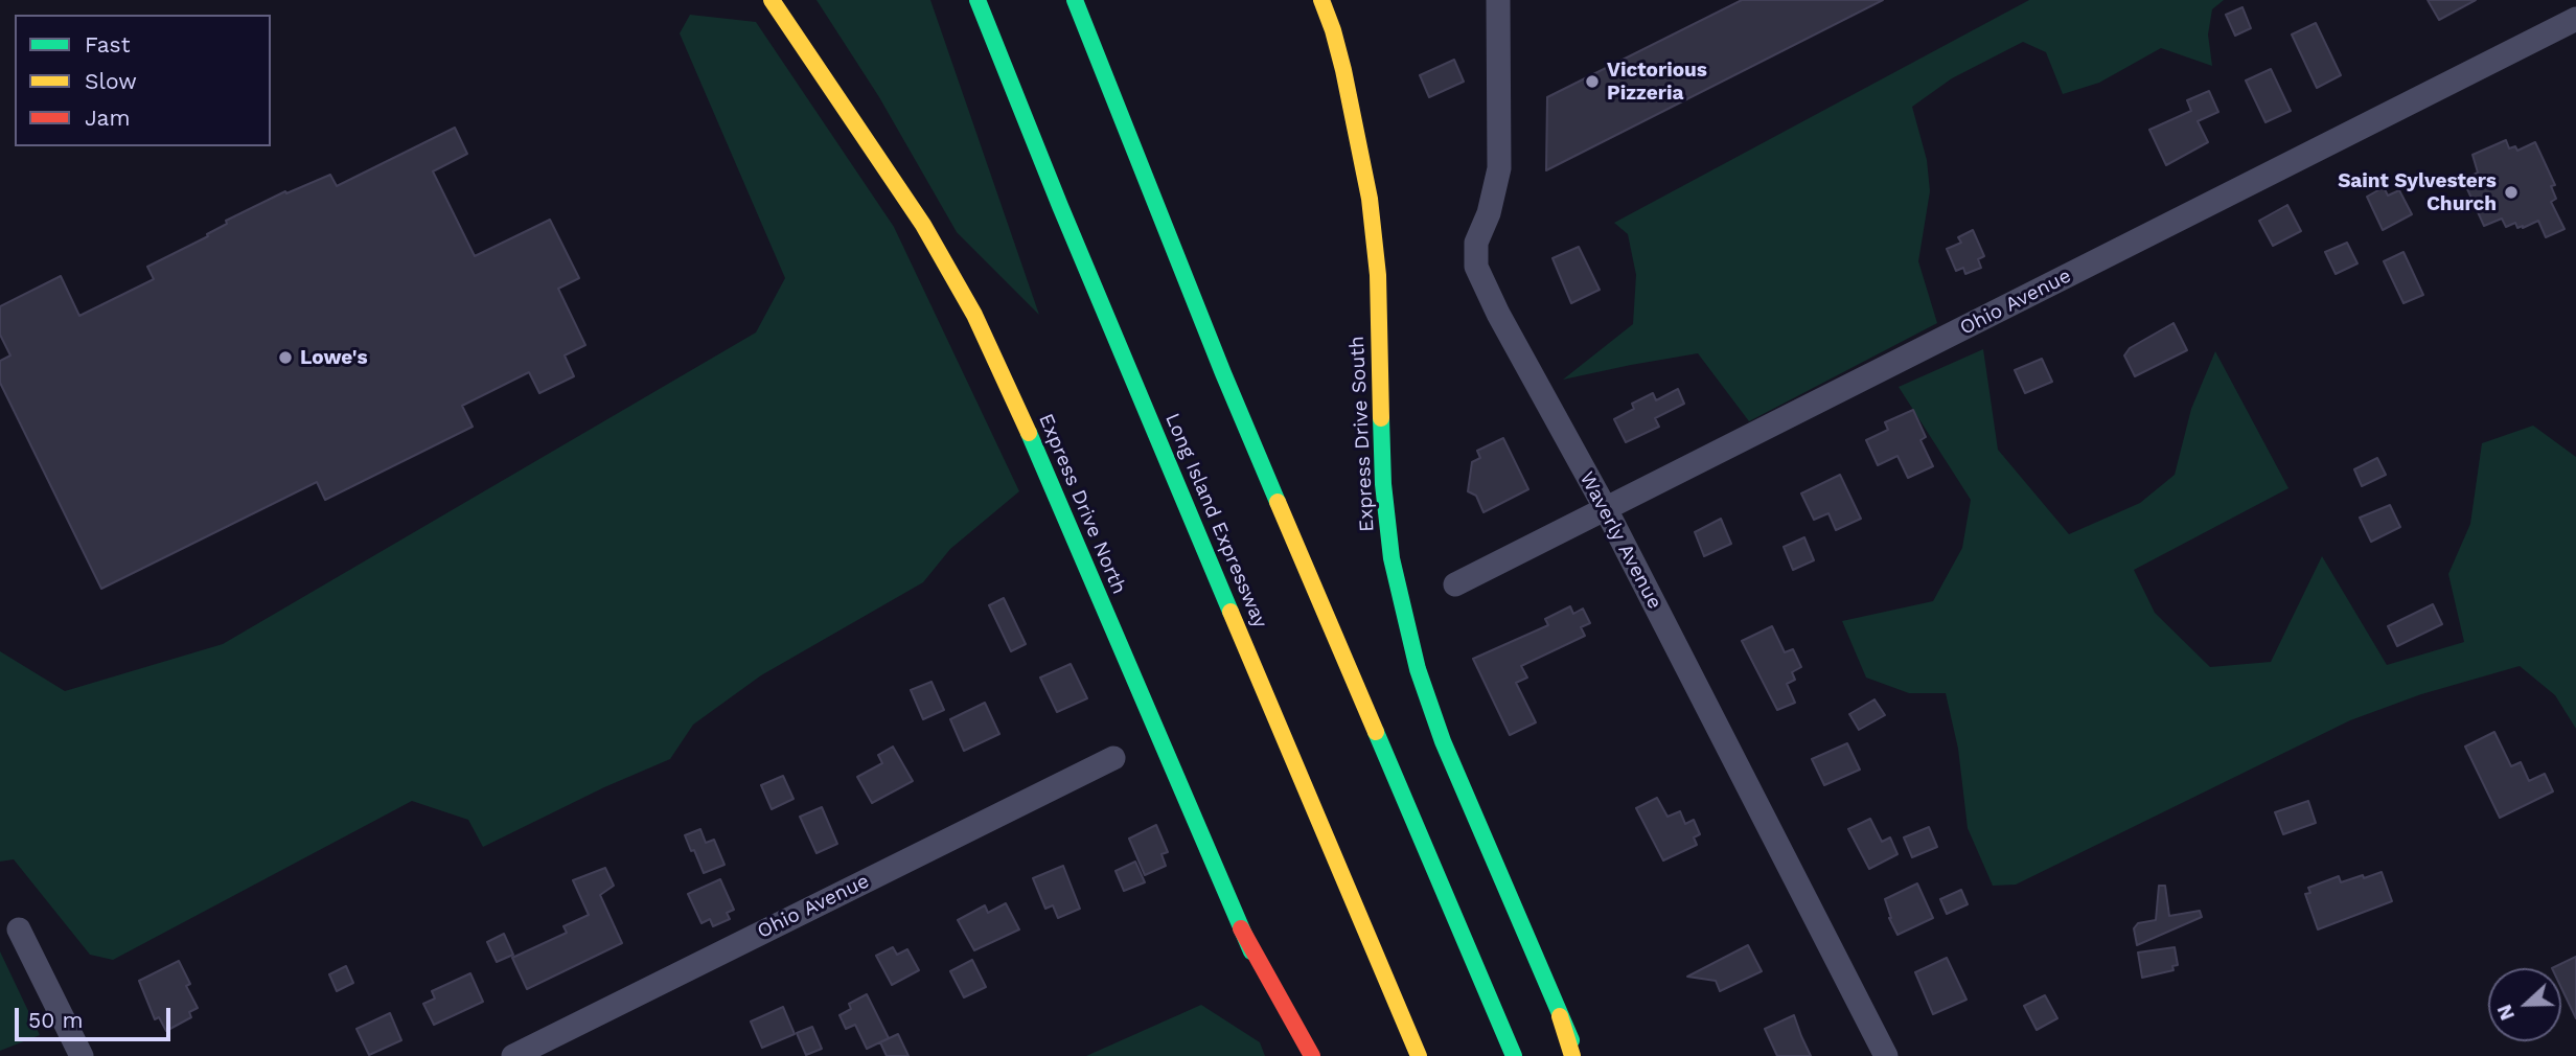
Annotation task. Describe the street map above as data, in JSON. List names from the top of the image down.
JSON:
{
  "streets": {
    "main road": ["Express Drive South", "Express Drive North", "Long Island Expressway"],
    "street": ["Ohio Avenue", "Waverly Avenue"]
  },
  "crossings": [
    ["Ohio Avenue", "Waverly Avenue"]
  ],
  "places": ["Victorious Pizzeria", "Saint Sylvesters Church", "Lowe's"],
  "legend": ["Fast", "Slow", "Jam"],
  "scale_bar": "50 m",
  "north": "left"
}
